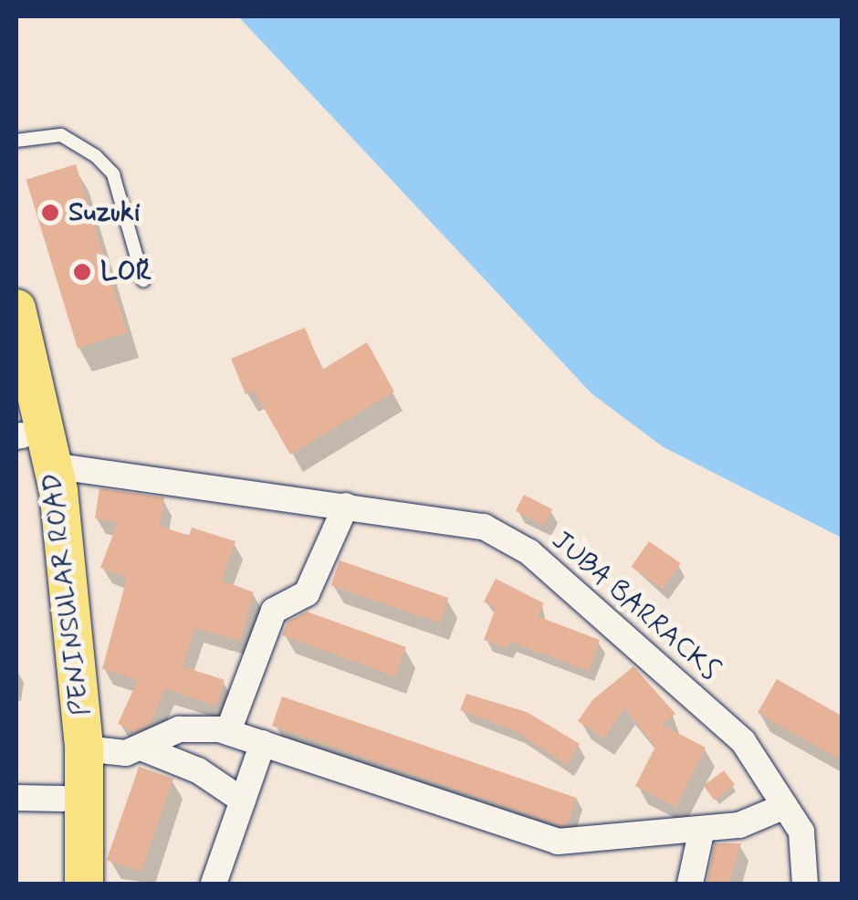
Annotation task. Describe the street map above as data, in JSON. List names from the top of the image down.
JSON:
{
  "streets": {
    "main road": ["PENINSULAR ROAD"],
    "street": ["JUBA BARRACKS"]
  },
  "crossings": [
    ["PENINSULAR ROAD", "JUBA BARRACKS"]
  ],
  "places": ["Suzuki", "LŎR"]
}
